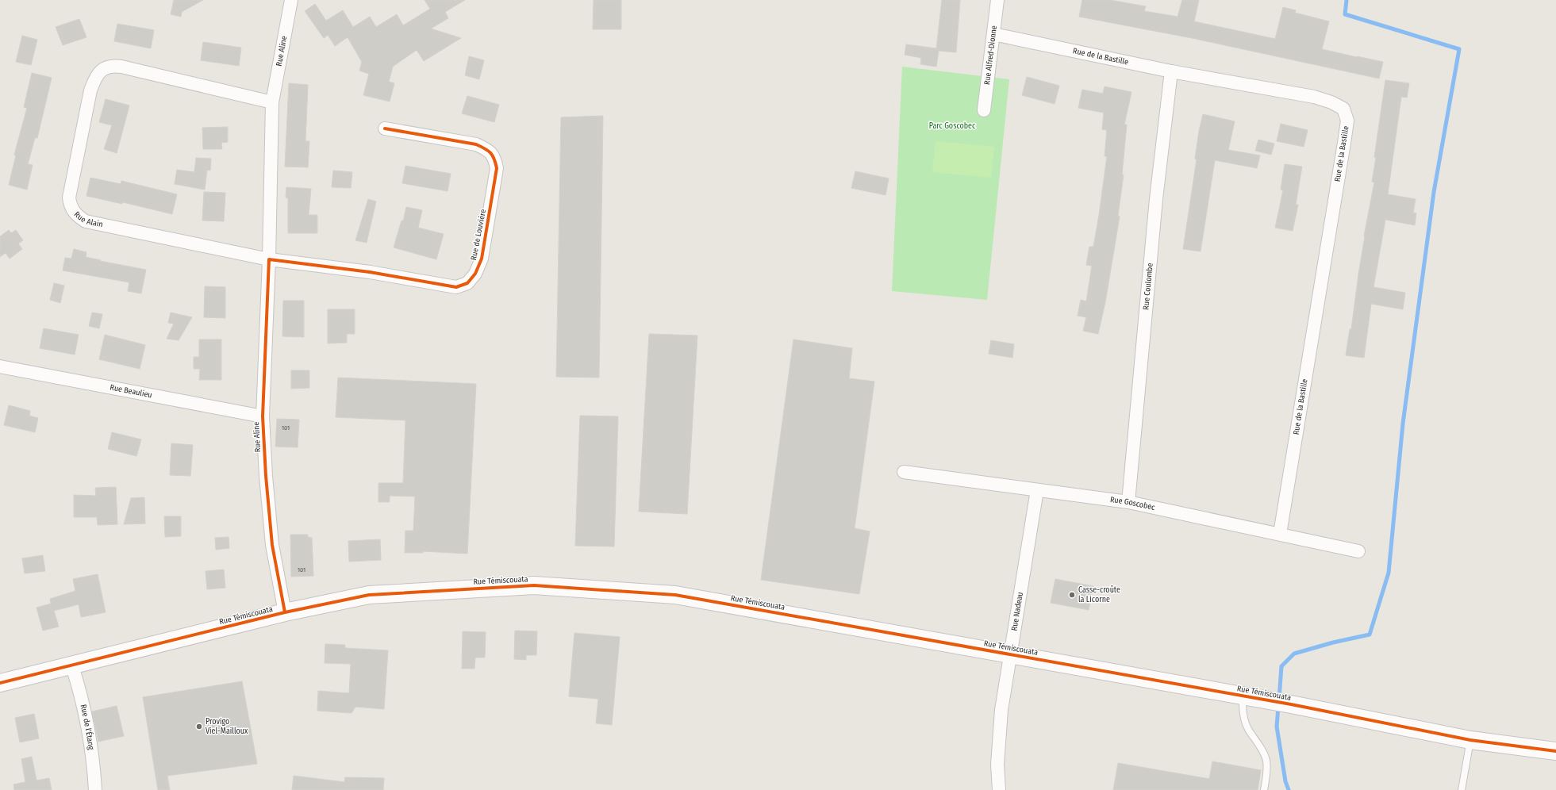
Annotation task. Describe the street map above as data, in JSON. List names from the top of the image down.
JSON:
{
  "streets": {
    "main road": ["Rue Témiscouata"],
    "street": [
      "Rue Aline",
      "Rue Alfred-Dionne",
      "Rue de la Bastille",
      "Rue Alain",
      "Rue de Louvière",
      "Rue Coulombe",
      "Rue Beaulieu",
      "Rue Goscobec",
      "Rue Nadeau",
      "Rue de l'Étang"
    ]
  },
  "crossings": [
    ["Rue Aline", "Rue Alain"],
    ["Rue Aline", "Rue de Louvière"],
    ["Rue Aline", "Rue Beaulieu"],
    ["Rue Aline", "Rue Témiscouata"],
    ["Rue Alfred-Dionne", "Rue de la Bastille"],
    ["Rue de la Bastille", "Rue Coulombe"],
    ["Rue de la Bastille", "Rue Goscobec"],
    ["Rue Alain", "Rue de Louvière"],
    ["Rue Coulombe", "Rue Goscobec"],
    ["Rue Goscobec", "Rue Nadeau"],
    ["Rue Témiscouata", "Rue Nadeau"],
    ["Rue Témiscouata", "Rue de l'Étang"]
  ],
  "parks": ["Parc Goscobec"],
  "places": ["Casse-croûte la Licorne", "Provigo Viel-Mailloux"],
  "house_numbers": ["101", "101"]
}
